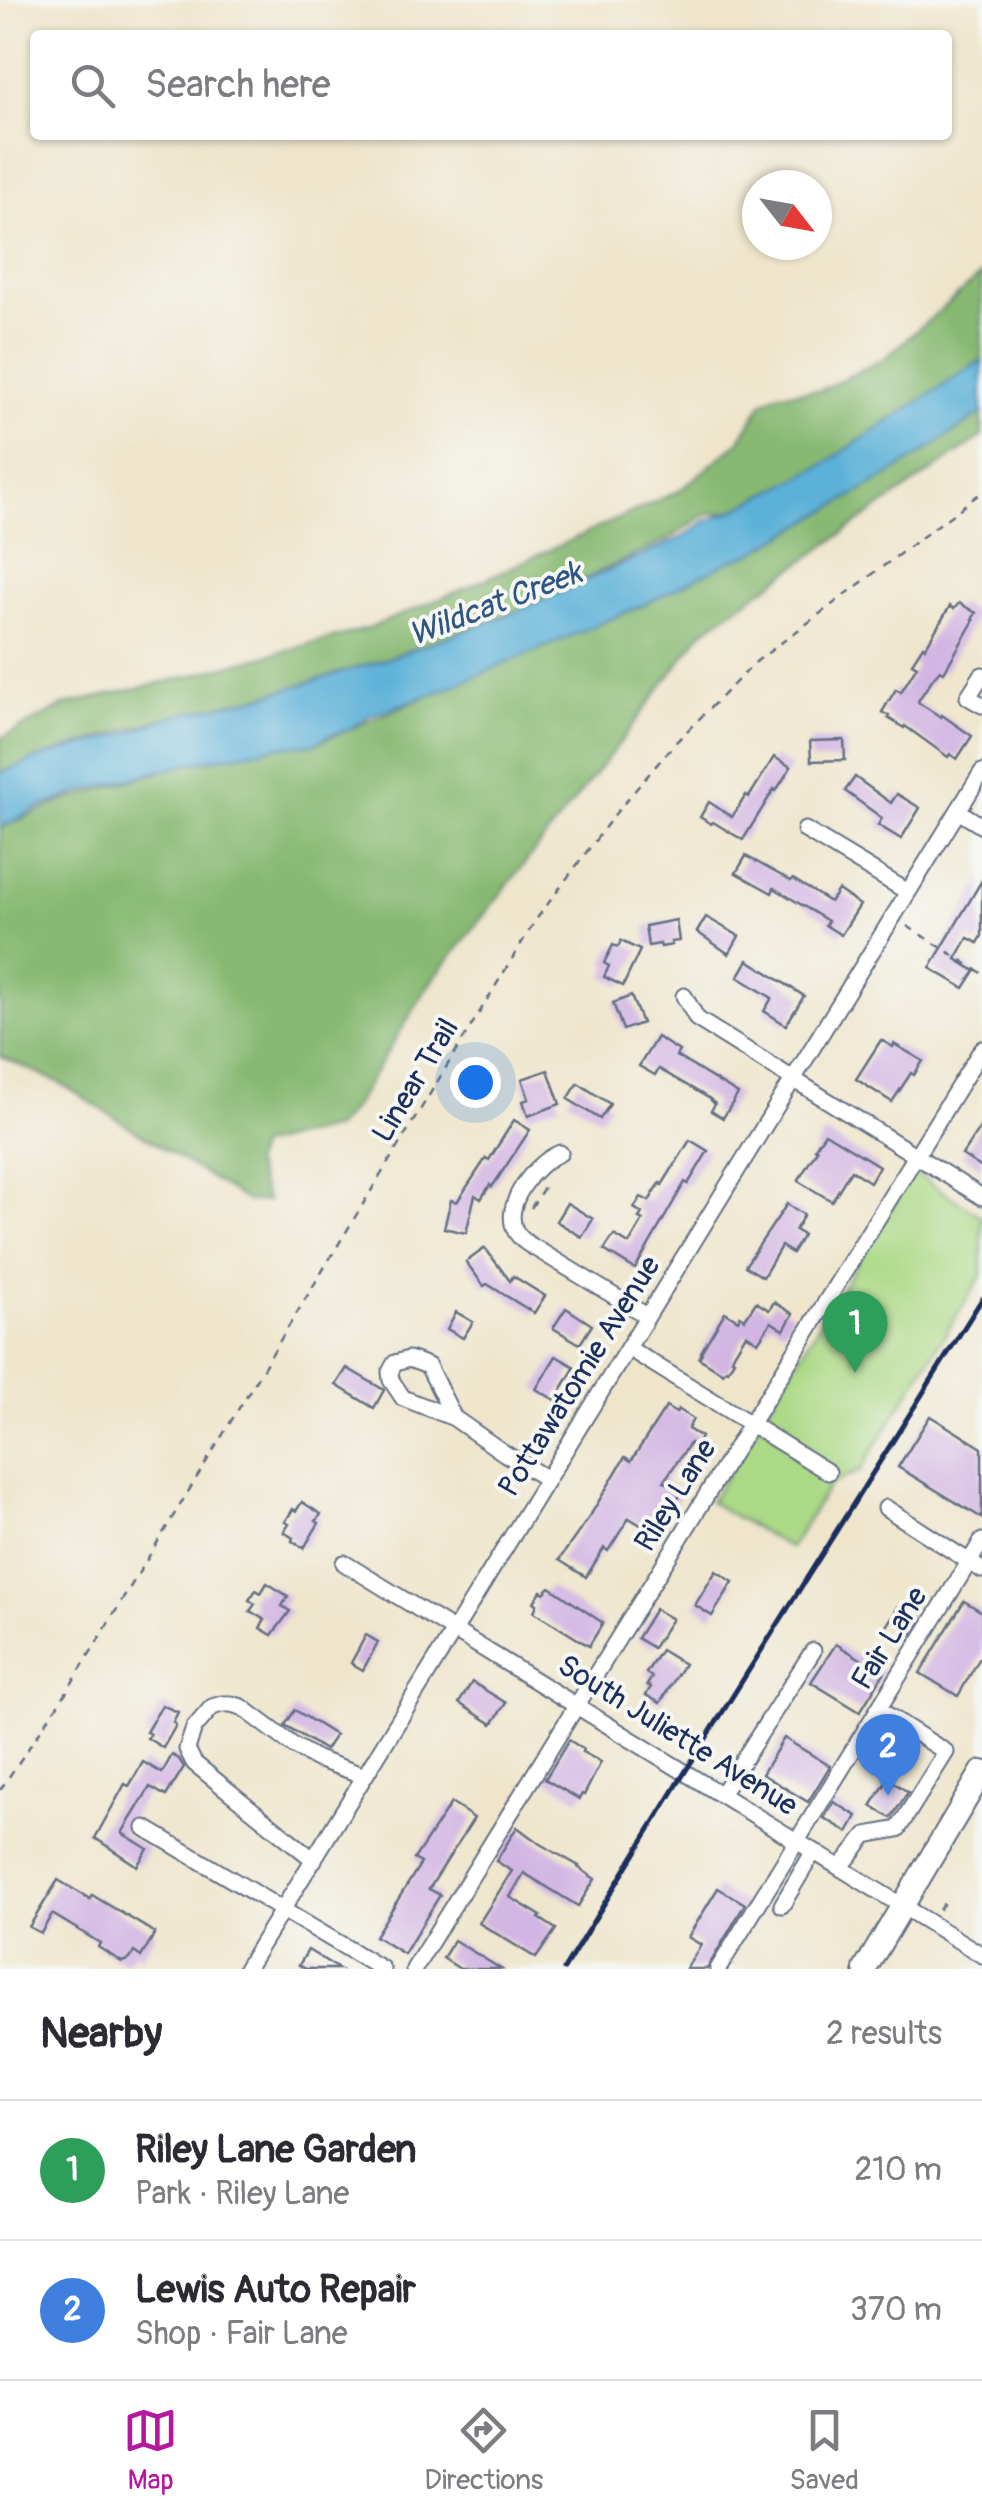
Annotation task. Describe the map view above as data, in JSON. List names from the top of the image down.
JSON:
{
  "streets": {
    "street": [
      "Pottawatomie Avenue",
      "Riley Lane",
      "Fair Lane",
      "South Juliette Avenue"
    ],
    "path": ["Linear Trail"]
  },
  "crossings": [
    ["Pottawatomie Avenue", "South Juliette Avenue"],
    ["Riley Lane", "South Juliette Avenue"],
    ["Fair Lane", "South Juliette Avenue"]
  ],
  "water": ["Wildcat Creek"],
  "north": "bottom right",
  "page": {
    "search": "Search here",
    "pins": ["1", "2"],
    "heading": ["Nearby", "2 results"],
    "list": [
      {
        "mark": "1",
        "name": "Riley Lane Garden",
        "note": "Park · Riley Lane",
        "value": "210 m"
      },
      {
        "mark": "2",
        "name": "Lewis Auto Repair",
        "note": "Shop · Fair Lane",
        "value": "370 m"
      }
    ],
    "nav": ["Map", "Directions", "Saved"]
  }
}
